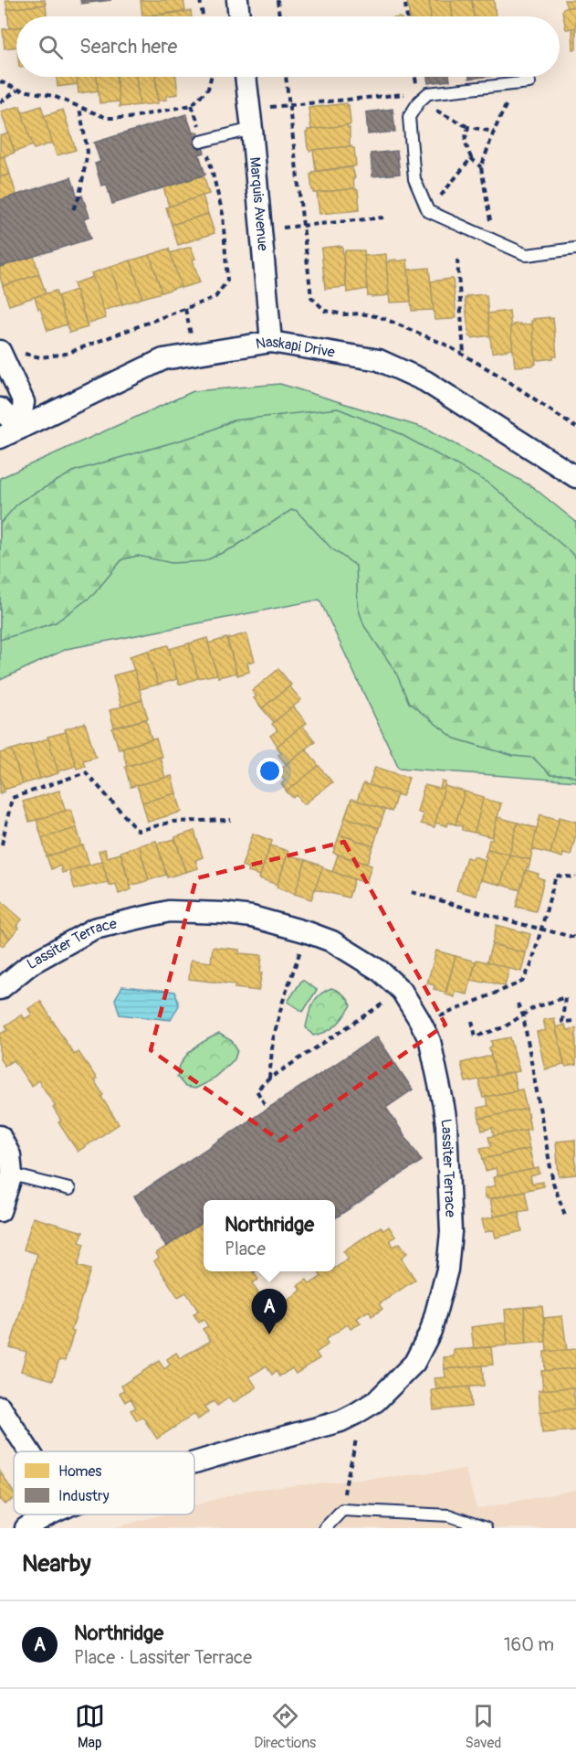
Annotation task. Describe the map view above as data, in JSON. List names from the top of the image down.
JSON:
{
  "streets": {
    "street": ["Marquis Avenue", "Naskapi Drive", "Lassiter Terrace"]
  },
  "crossings": [
    ["Marquis Avenue", "Naskapi Drive"]
  ],
  "legend": ["Homes", "Industry"],
  "page": {
    "search": "Search here",
    "popup": ["Northridge", "Place"],
    "pins": "A",
    "heading": "Nearby",
    "list": [
      {
        "mark": "A",
        "name": "Northridge",
        "note": "Place · Lassiter Terrace",
        "value": "160 m"
      }
    ],
    "nav": ["Map", "Directions", "Saved"]
  }
}
